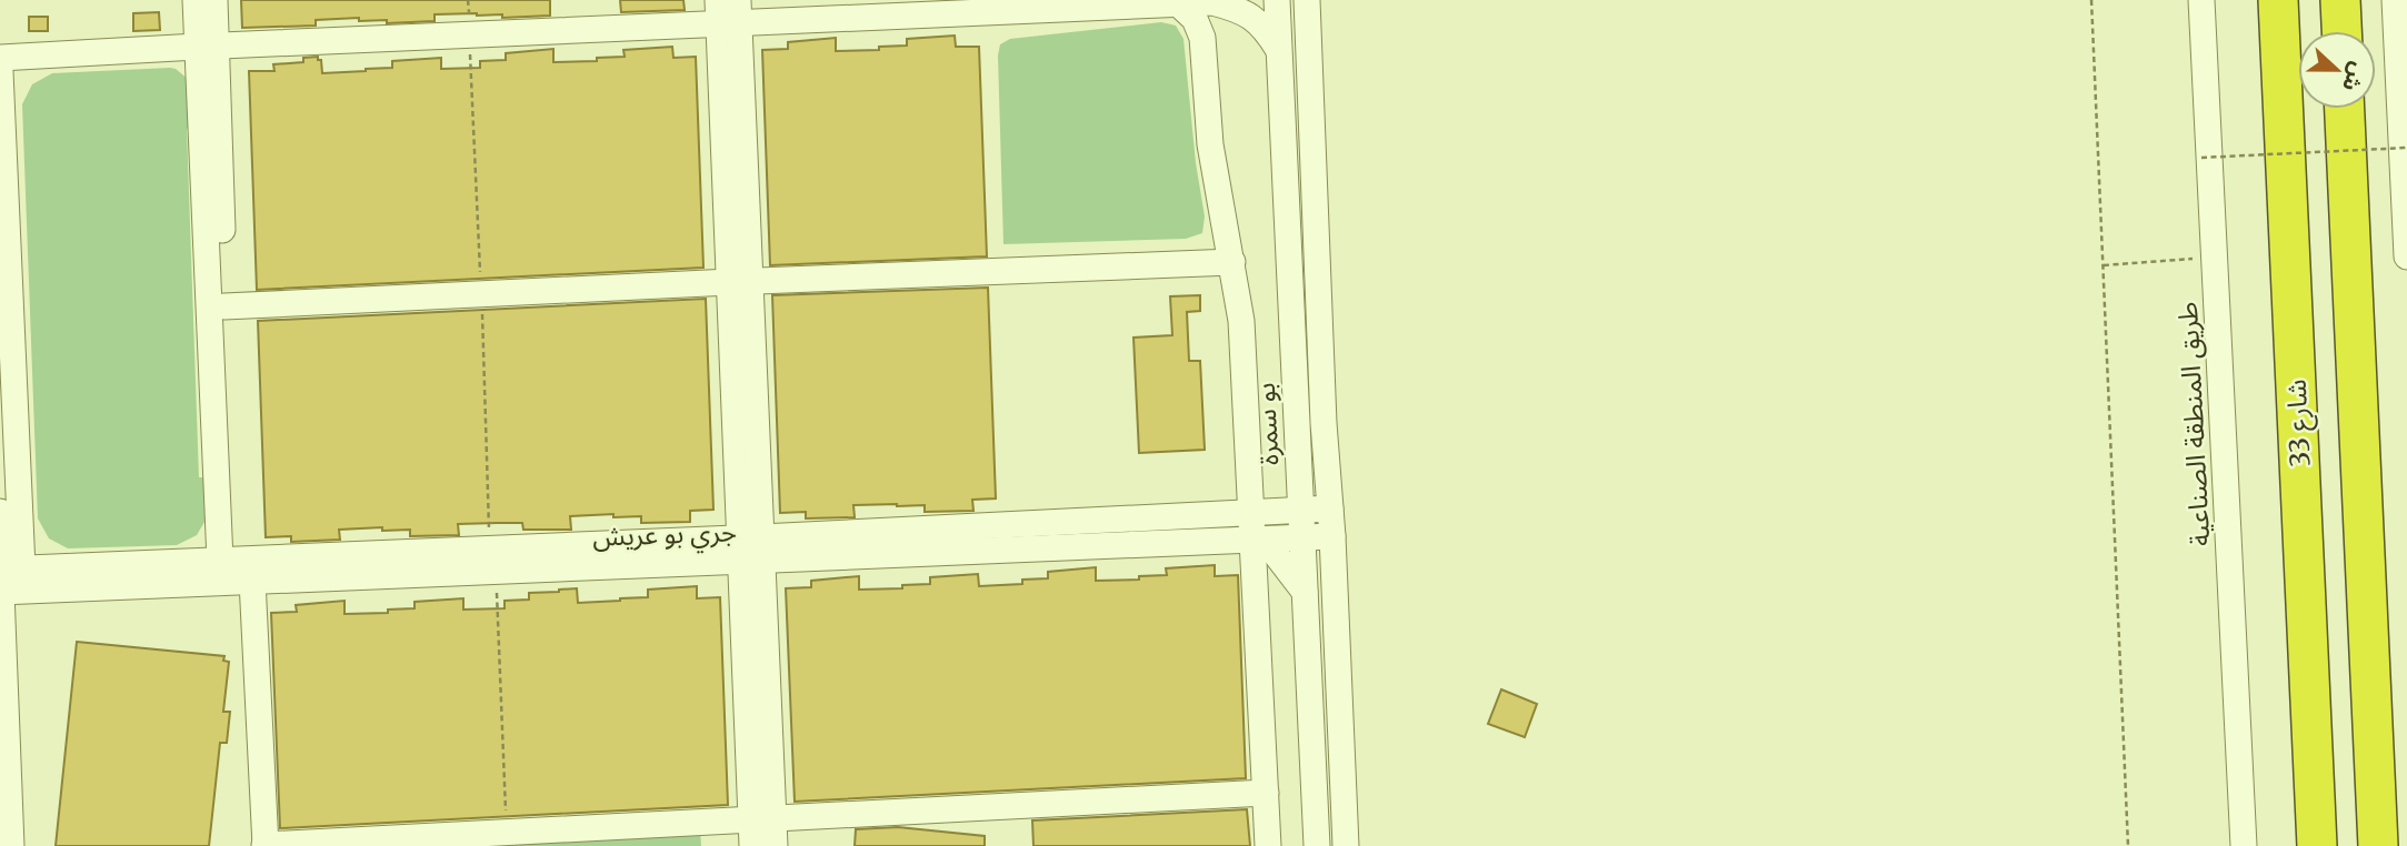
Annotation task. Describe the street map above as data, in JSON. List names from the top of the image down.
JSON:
{
  "streets": {
    "highway": ["شارع 33"],
    "street": ["بو سمرة", "طريق المنطقة الصناعية", "جري بو عريش"]
  },
  "crossings": [
    ["بو سمرة", "جري بو عريش"]
  ],
  "north": "right"
}
